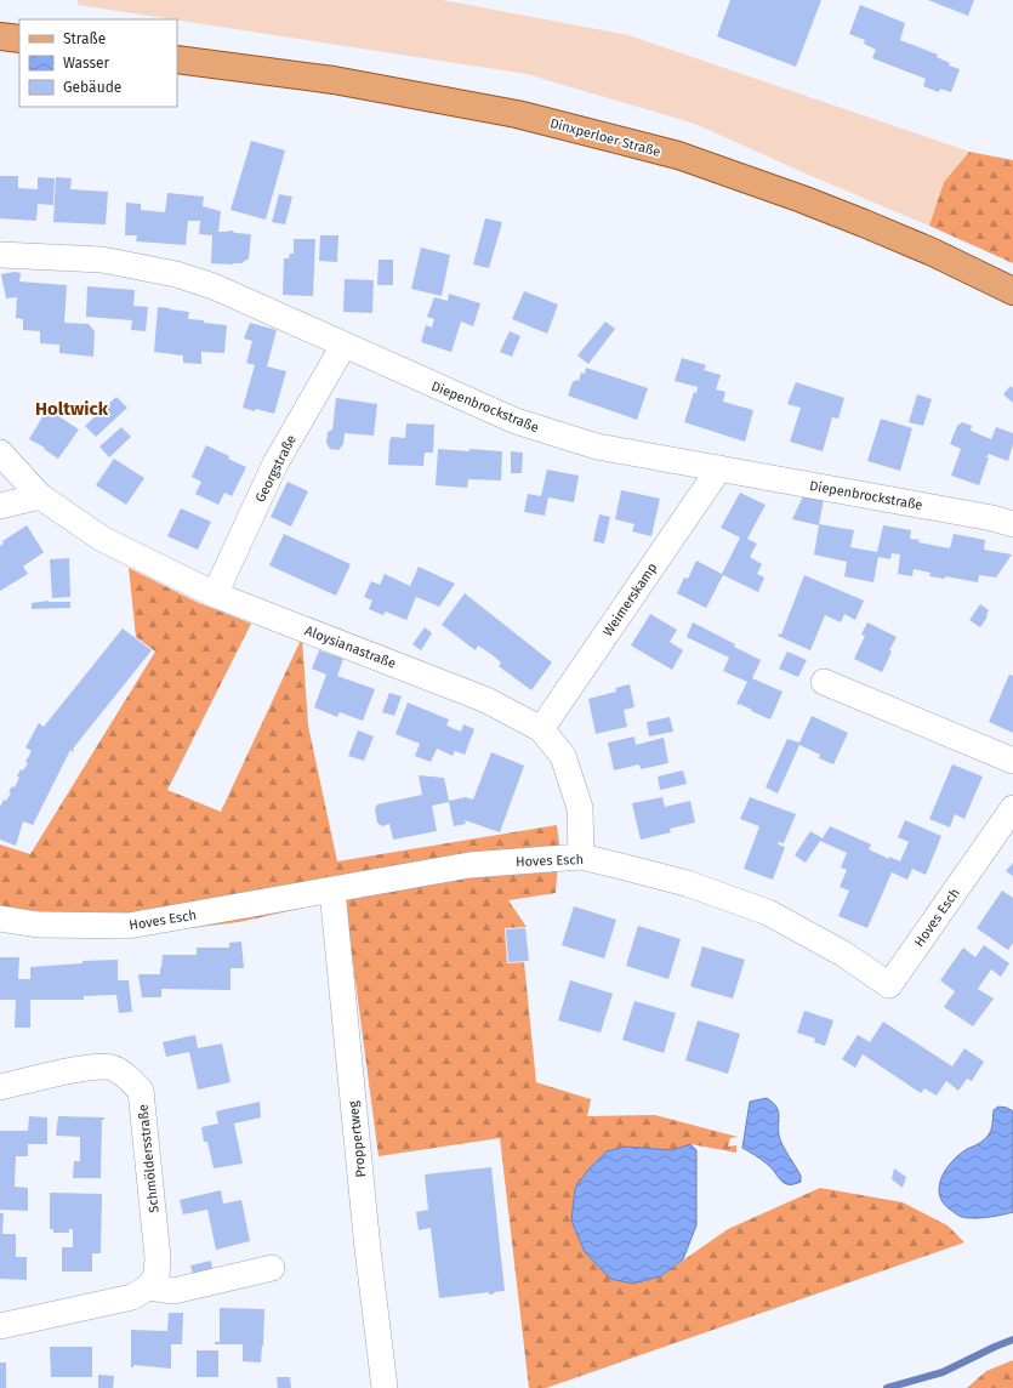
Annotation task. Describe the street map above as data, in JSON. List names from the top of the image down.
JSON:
{
  "streets": {
    "main road": ["Dinxperloer Straße"],
    "street": [
      "Diepenbrockstraße",
      "Georgstraße",
      "Weimerskamp",
      "Aloysianastraße",
      "Hoves Esch",
      "Proppertweg",
      "Schmöldersstraße"
    ]
  },
  "crossings": [
    ["Diepenbrockstraße", "Georgstraße"],
    ["Diepenbrockstraße", "Weimerskamp"],
    ["Georgstraße", "Aloysianastraße"],
    ["Weimerskamp", "Aloysianastraße"],
    ["Aloysianastraße", "Hoves Esch"],
    ["Hoves Esch", "Proppertweg"]
  ],
  "districts": ["Holtwick"],
  "legend": ["Straße", "Wasser", "Gebäude"]
}
